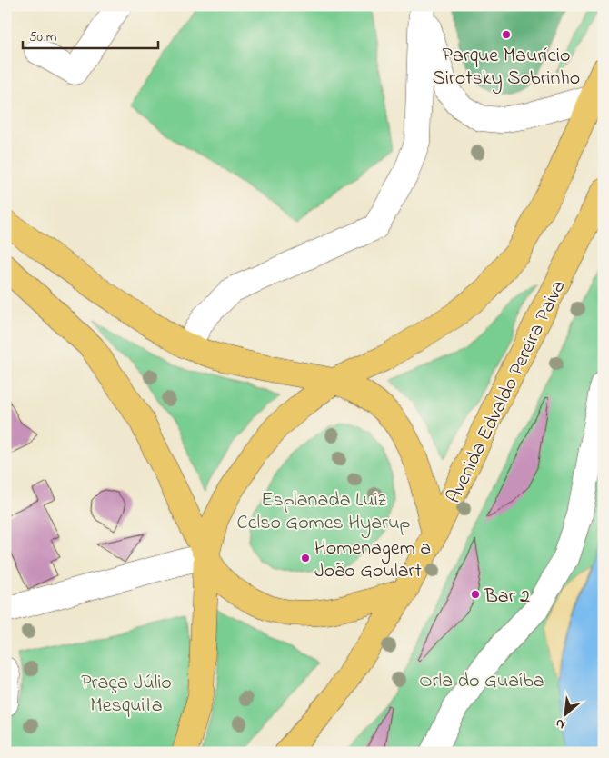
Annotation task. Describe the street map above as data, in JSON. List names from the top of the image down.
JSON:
{
  "streets": {
    "main road": ["Avenida Edvaldo Pereira Paiva"]
  },
  "parks": ["Esplanada Luiz Celso Gomes Hyarup", "Orla do Guaíba", "Praça Júlio Mesquita"],
  "places": ["Parque Maurício Sirotsky Sobrinho", "Homenagem a João Goulart", "Bar 2"],
  "scale_bar": "50 m",
  "north": "bottom left"
}
